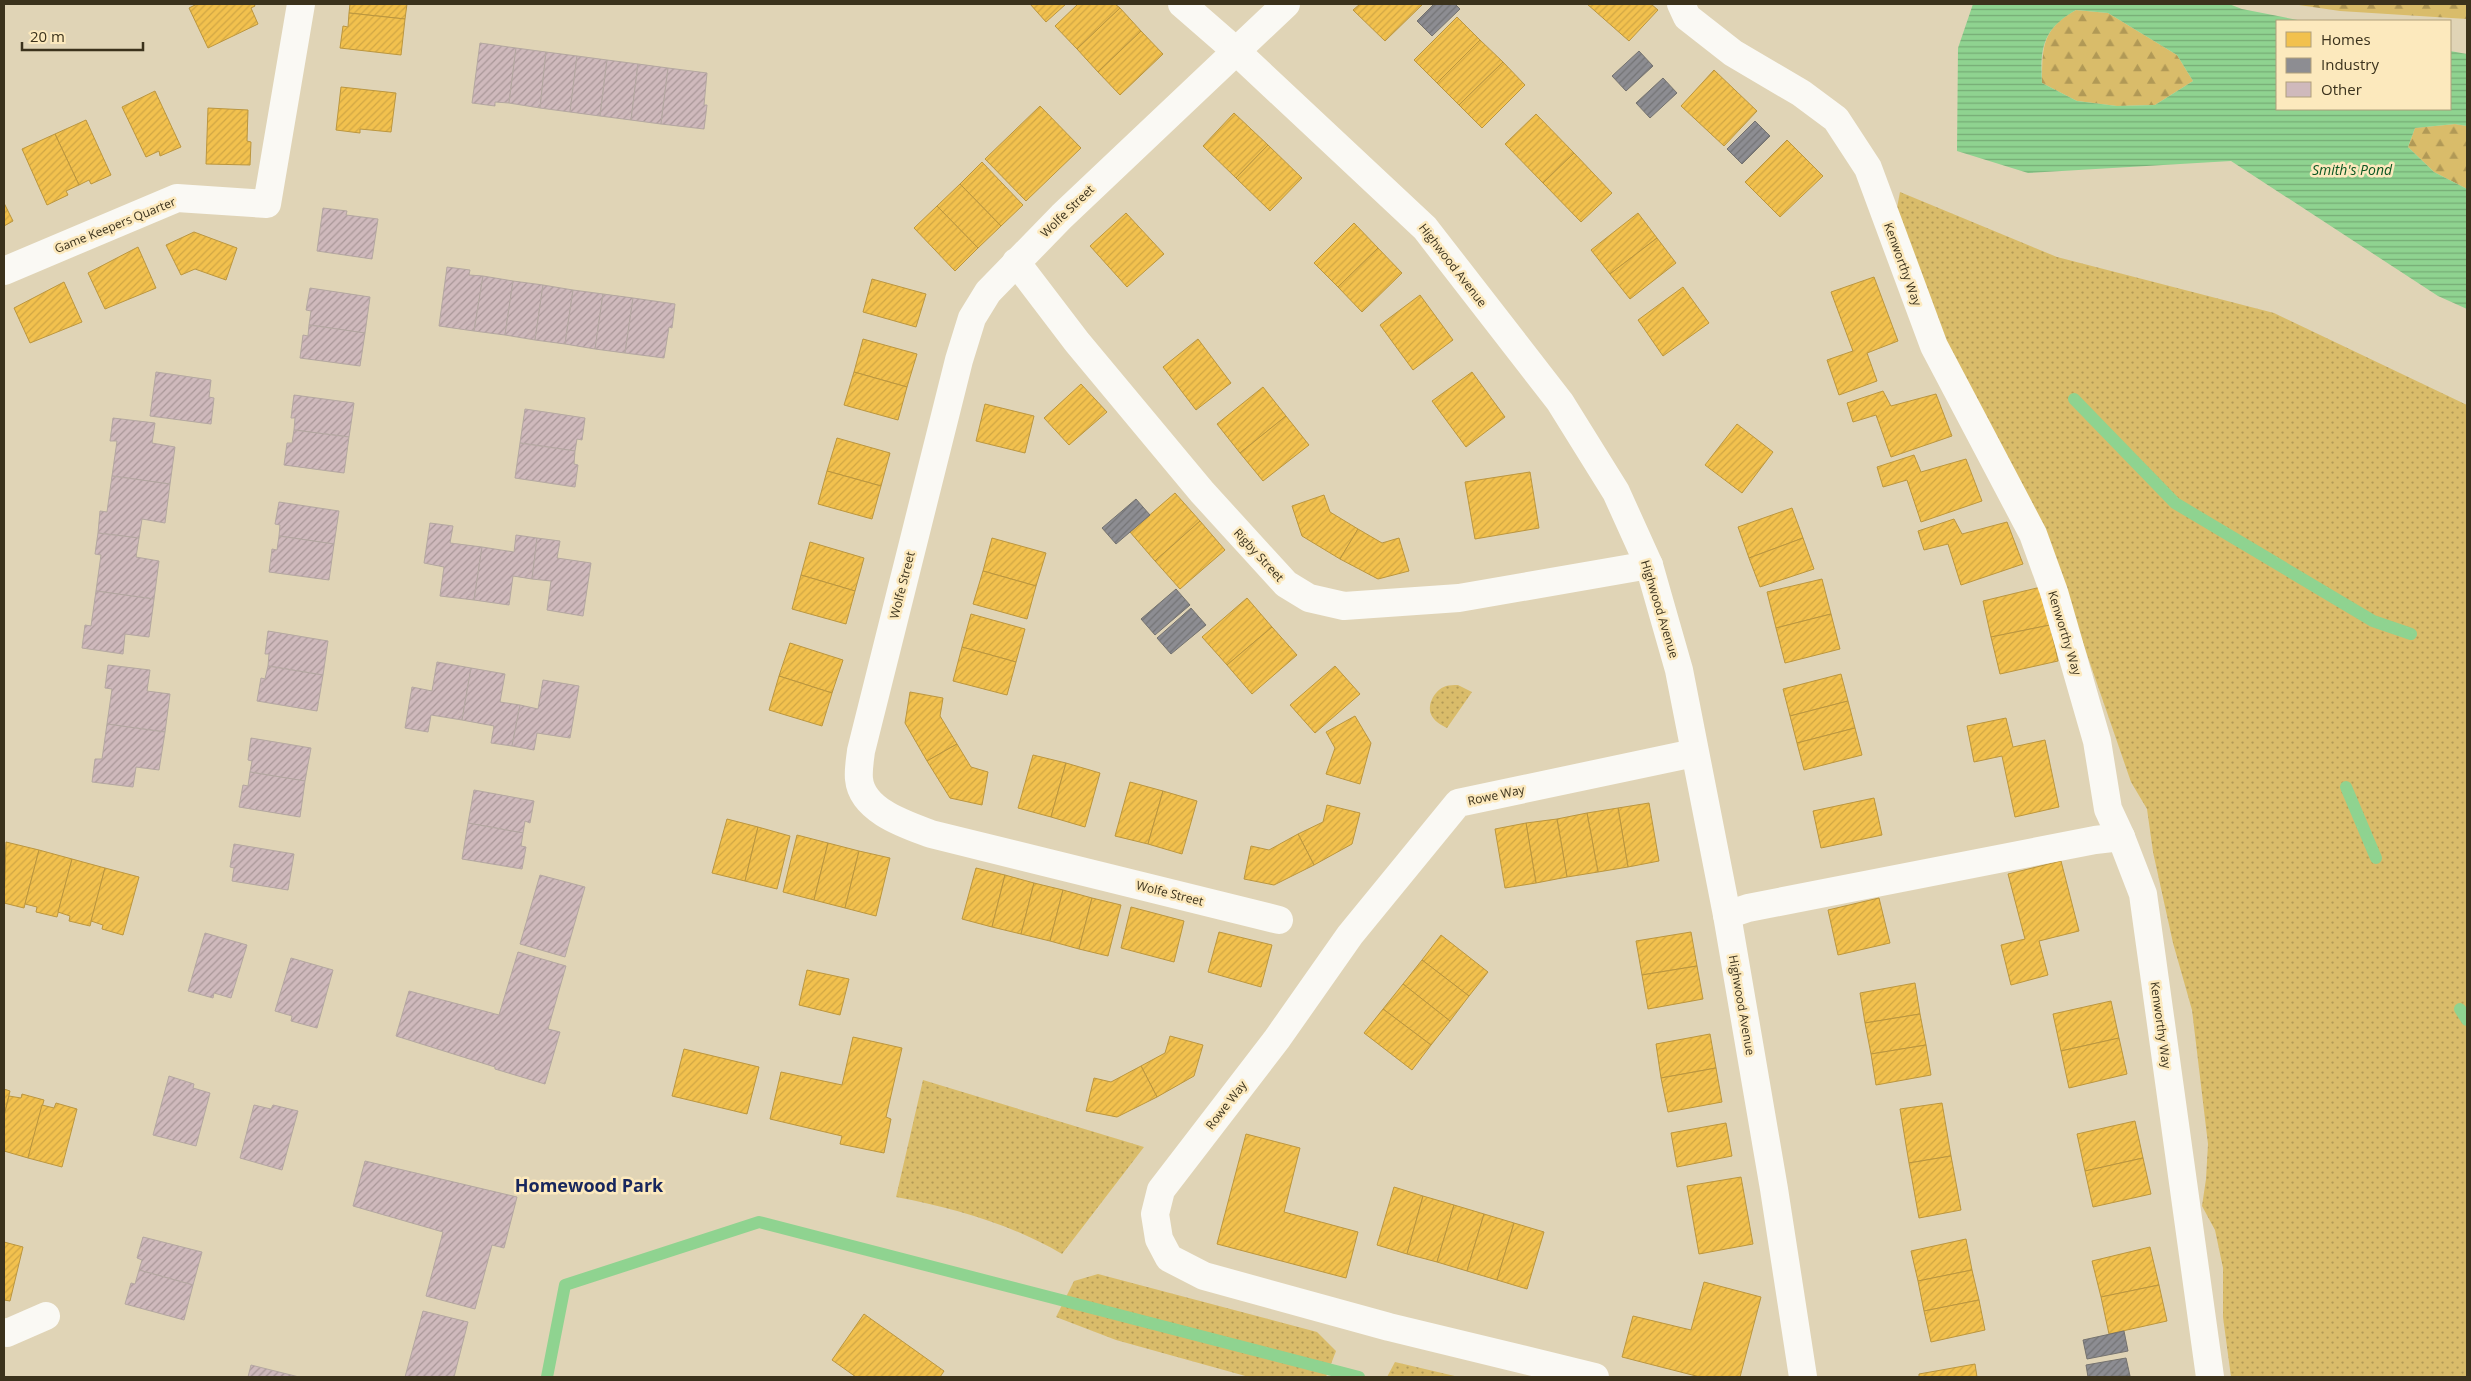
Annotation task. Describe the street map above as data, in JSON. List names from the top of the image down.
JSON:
{
  "streets": {
    "street": [
      "Wolfe Street",
      "Game Keepers Quarter",
      "Kenworthy Way",
      "Highwood Avenue",
      "Rigby Street",
      "Rowe Way"
    ]
  },
  "crossings": [
    ["Wolfe Street", "Highwood Avenue"],
    ["Wolfe Street", "Rigby Street"],
    ["Highwood Avenue", "Rigby Street"],
    ["Highwood Avenue", "Rowe Way"]
  ],
  "districts": ["Homewood Park"],
  "water": ["Smith's Pond"],
  "legend": ["Homes", "Industry", "Other"],
  "scale_bar": "20 m"
}
